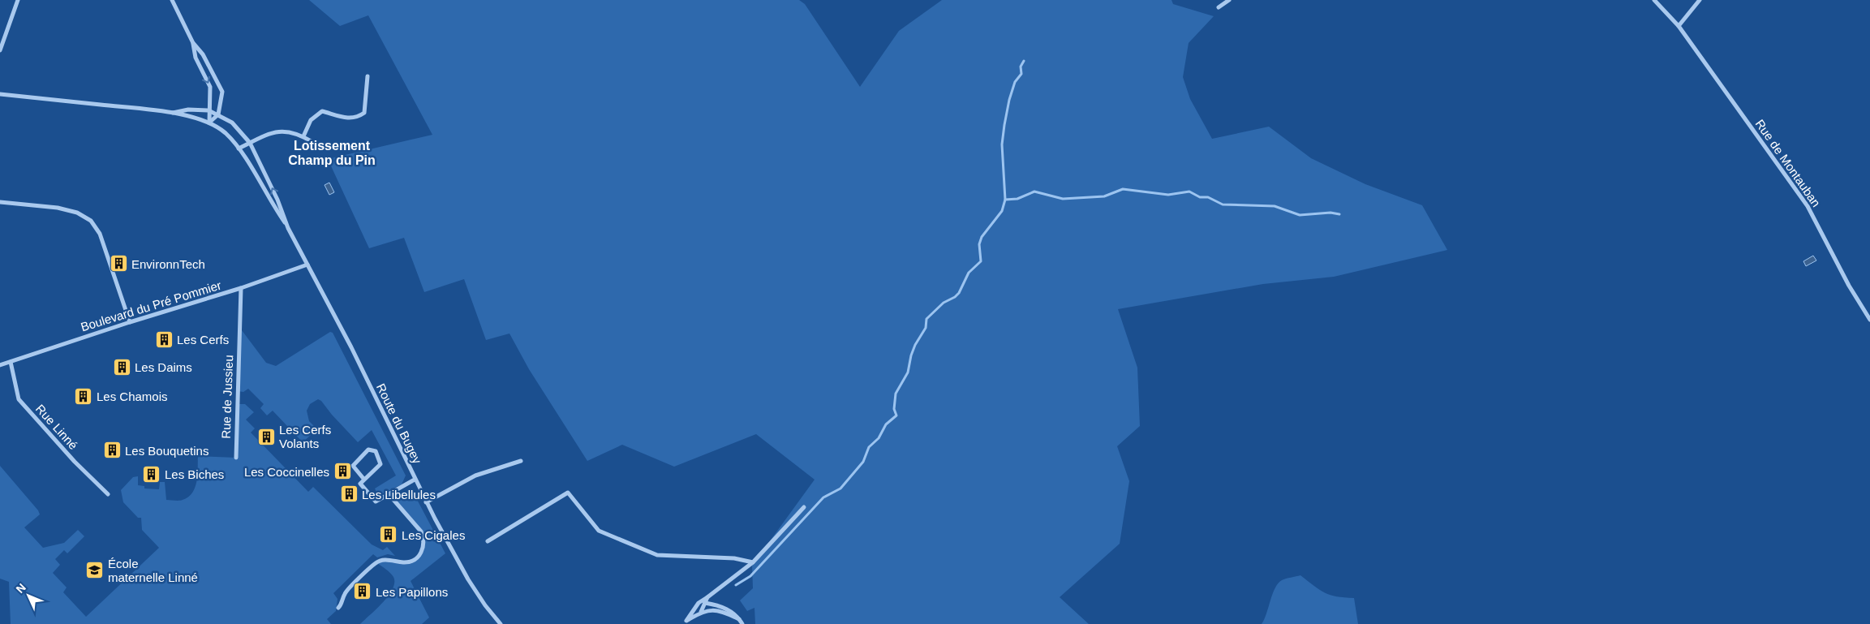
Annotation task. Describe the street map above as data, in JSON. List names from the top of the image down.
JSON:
{
  "streets": {
    "street": [
      "Rue de Montauban",
      "Boulevard du Pré Pommier",
      "Rue de Jussieu",
      "Route du Bugey",
      "Rue Linné"
    ]
  },
  "crossings": [
    ["Boulevard du Pré Pommier", "Rue de Jussieu"],
    ["Boulevard du Pré Pommier", "Route du Bugey"],
    ["Boulevard du Pré Pommier", "Rue Linné"]
  ],
  "districts": ["Lotissement Champ du Pin"],
  "places": {
    "building": [
      "EnvironnTech",
      "Les Cerfs",
      "Les Daims",
      "Les Chamois",
      "Les Cerfs Volants",
      "Les Bouquetins",
      "Les Coccinelles",
      "Les Biches",
      "Les Libellules",
      "Les Cigales",
      "Les Papillons"
    ],
    "school or university": ["École maternelle Linné"]
  },
  "north": "top left"
}
